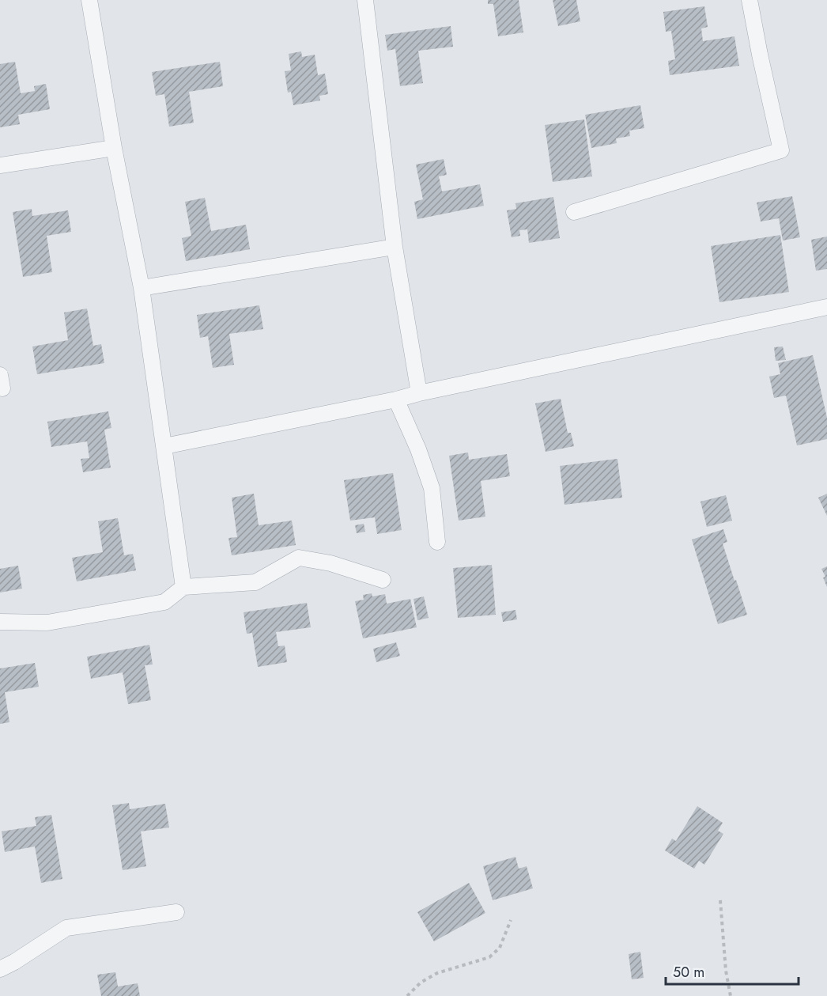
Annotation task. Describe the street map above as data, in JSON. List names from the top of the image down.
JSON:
{
  "scale_bar": "50 m"
}
